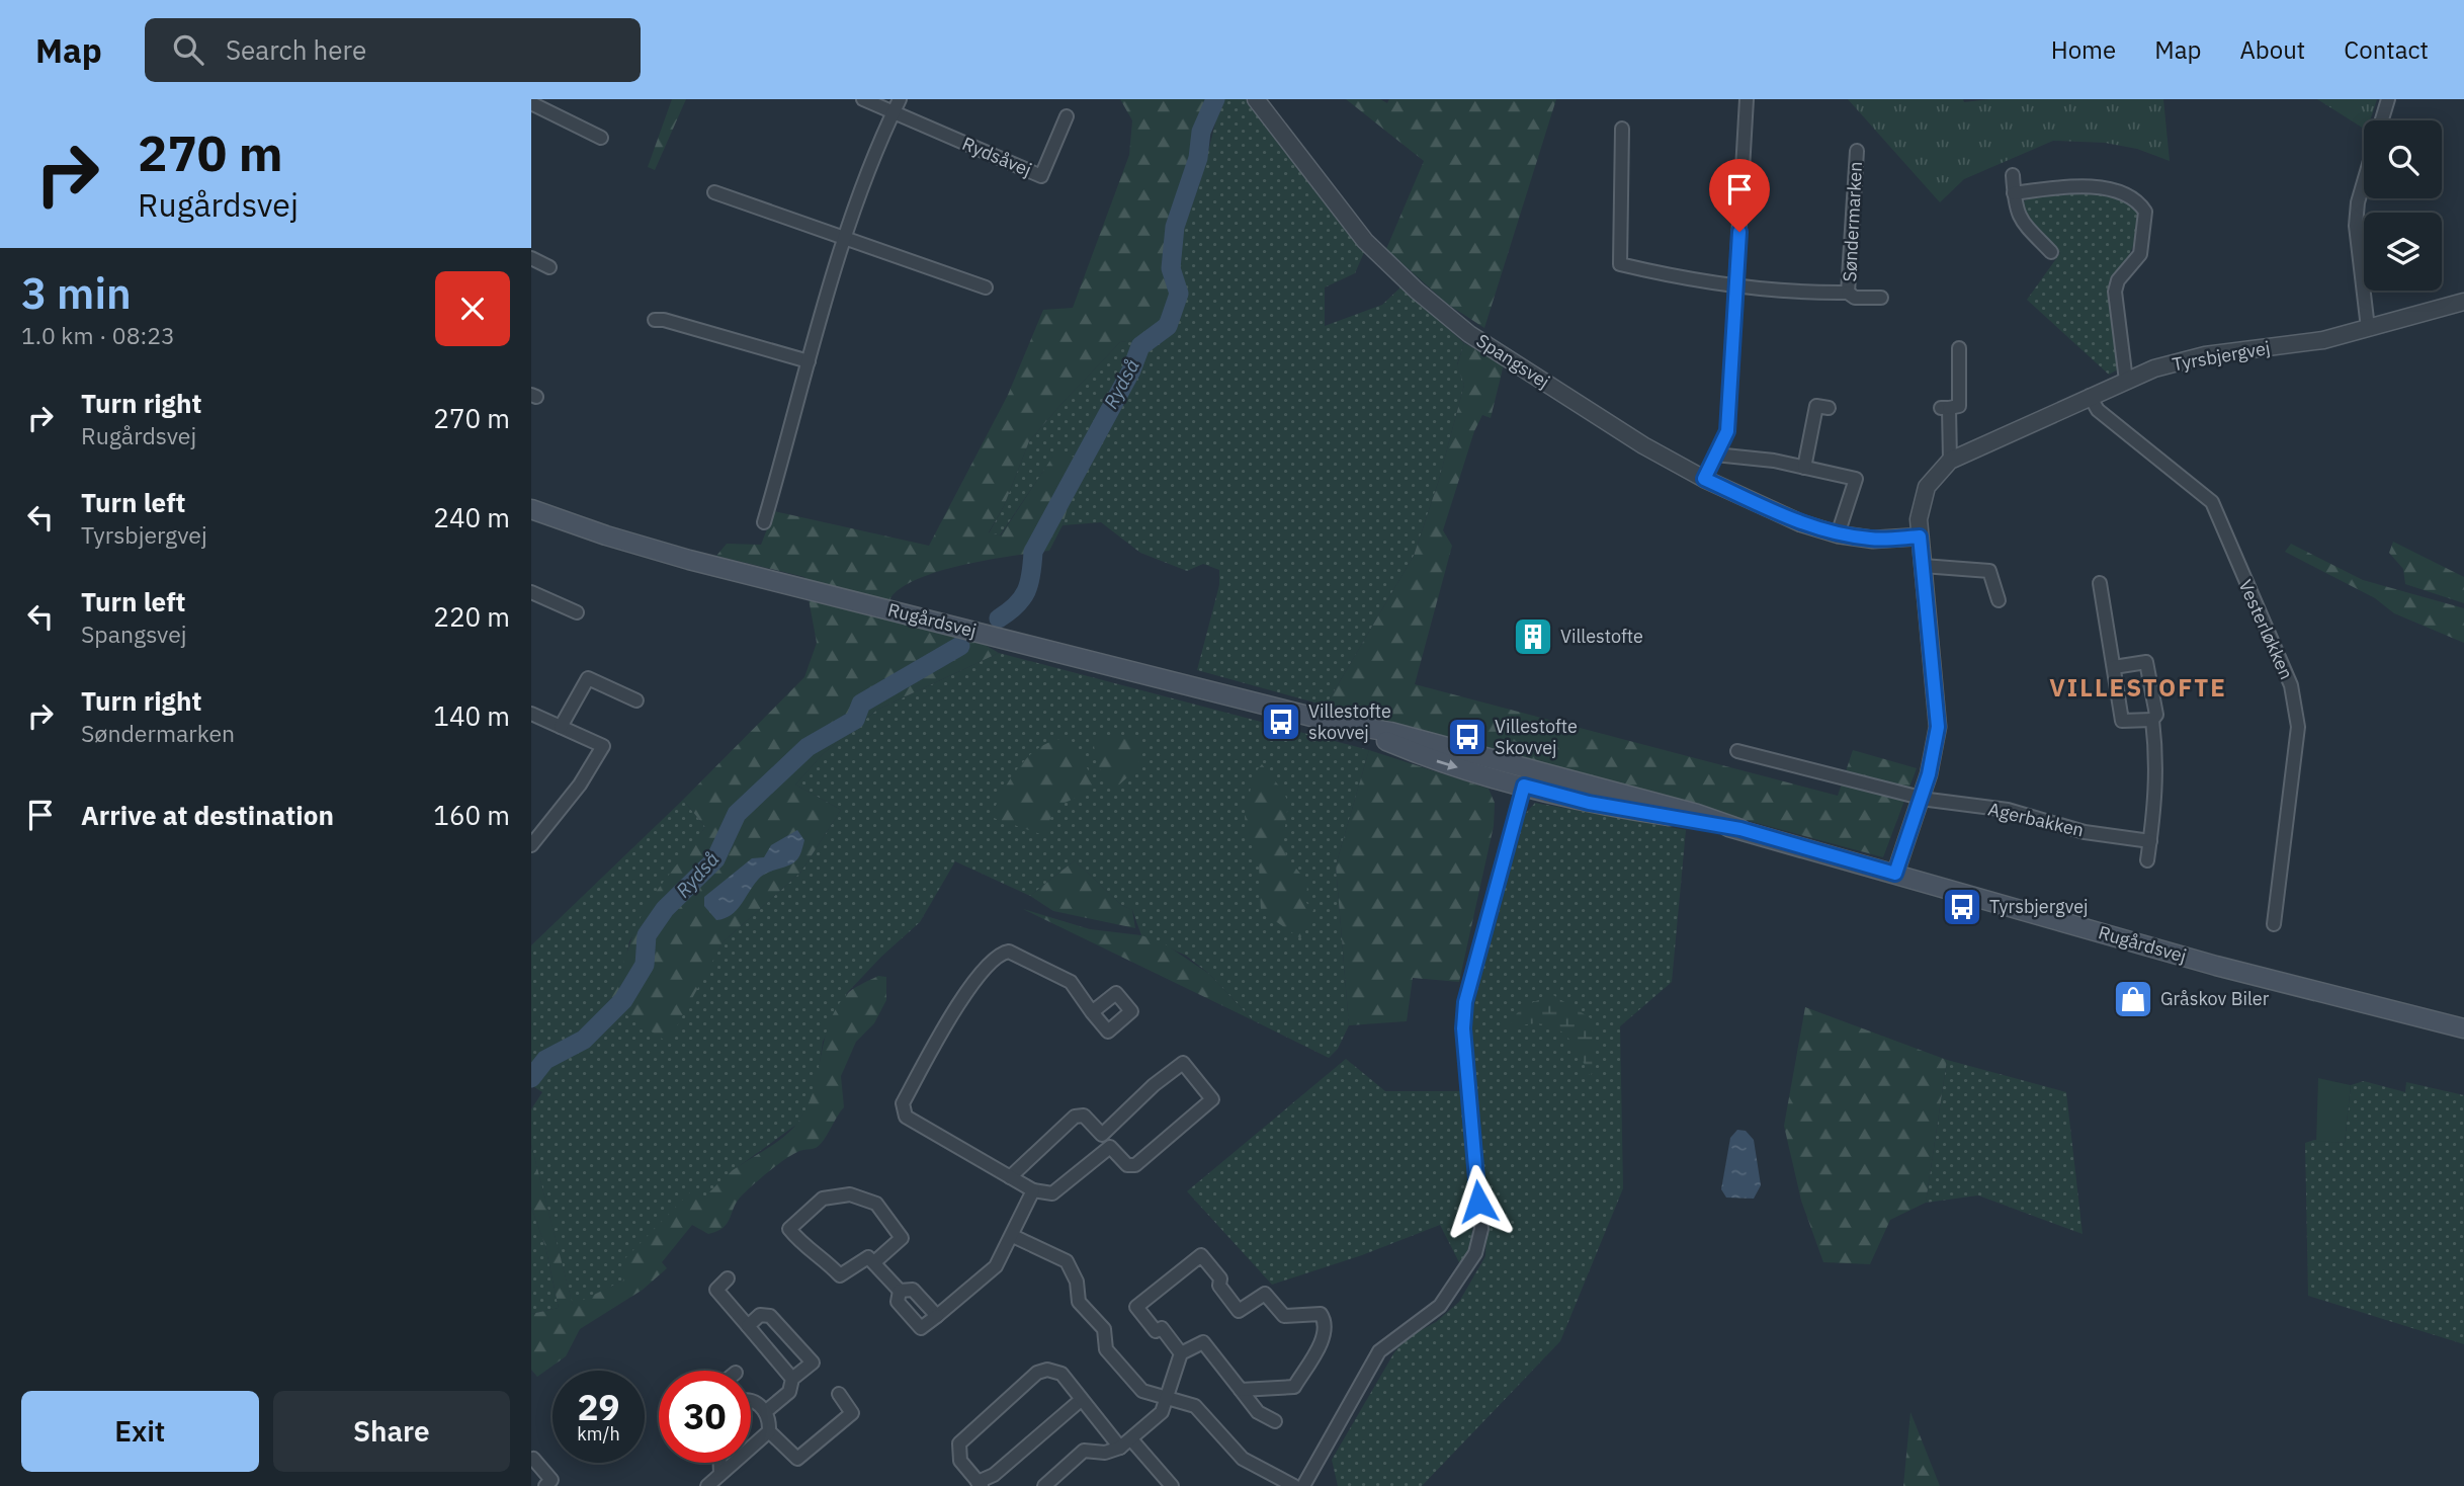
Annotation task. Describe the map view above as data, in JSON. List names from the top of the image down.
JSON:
{
  "streets": {
    "main road": ["Rugårdsvej"],
    "street": [
      "Rydsåvej",
      "Søndermarken",
      "Tyrsbjergvej",
      "Spangsvej",
      "Vesterløkken",
      "Agerbakken"
    ]
  },
  "crossings": [
    ["Tyrsbjergvej", "Spangsvej"],
    ["Tyrsbjergvej", "Rugårdsvej"],
    ["Tyrsbjergvej", "Vesterløkken"],
    ["Tyrsbjergvej", "Agerbakken"]
  ],
  "districts": ["VILLESTOFTE"],
  "water": ["Rydså"],
  "places": {
    "building": ["Villestofte"],
    "bus stop": ["Villestofte skovvej", "Villestofte Skovvej", "Tyrsbjergvej"],
    "shop": ["Gråskov Biler"]
  },
  "page": {
    "header": "Map",
    "search": "Search here",
    "nav": [
      "Home",
      "Map",
      "About",
      "Contact"
    ],
    "turn": ["270 m", "Rugårdsvej"],
    "heading": ["3 min", "1.0 km · 08:23"],
    "list": [
      {
        "name": "Turn right",
        "note": "Rugårdsvej",
        "value": "270 m"
      },
      {
        "name": "Turn left",
        "note": "Tyrsbjergvej",
        "value": "240 m"
      },
      {
        "name": "Turn left",
        "note": "Spangsvej",
        "value": "220 m"
      },
      {
        "name": "Turn right",
        "note": "Søndermarken",
        "value": "140 m"
      },
      {
        "name": "Arrive at destination",
        "value": "160 m"
      }
    ],
    "speed": "29 km/h",
    "limit": "30",
    "buttons": ["Exit", "Share"]
  }
}
